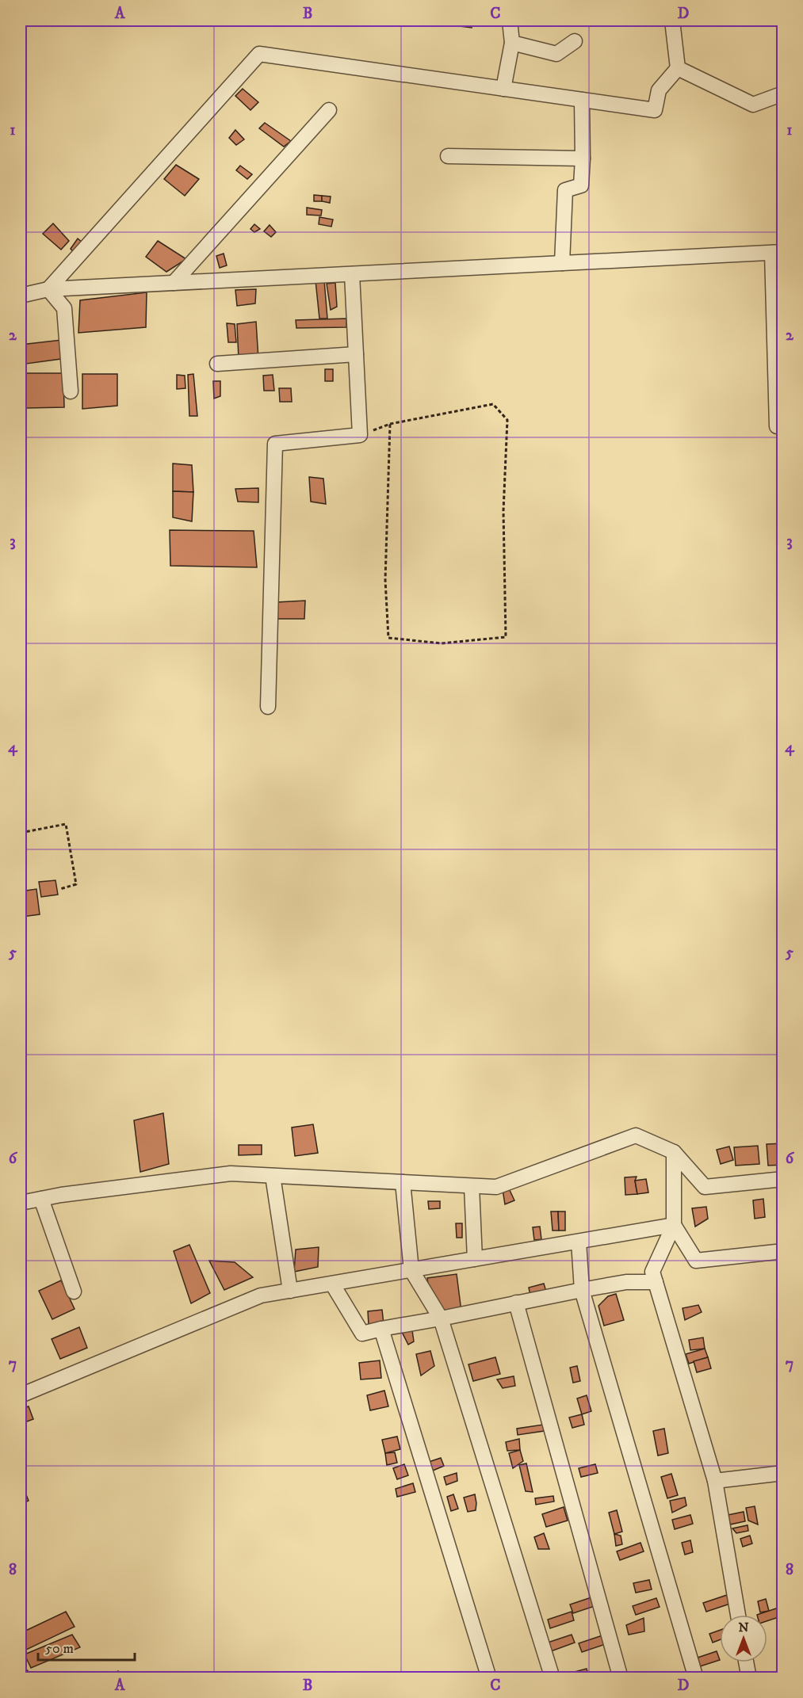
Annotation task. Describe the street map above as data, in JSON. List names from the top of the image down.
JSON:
{
  "scale_bar": "50 m",
  "north": "top",
  "grid": {
    "columns": [
      "A",
      "B",
      "C",
      "D"
    ],
    "rows": [
      "1",
      "2",
      "3",
      "4",
      "5",
      "6",
      "7",
      "8"
    ]
  }
}
